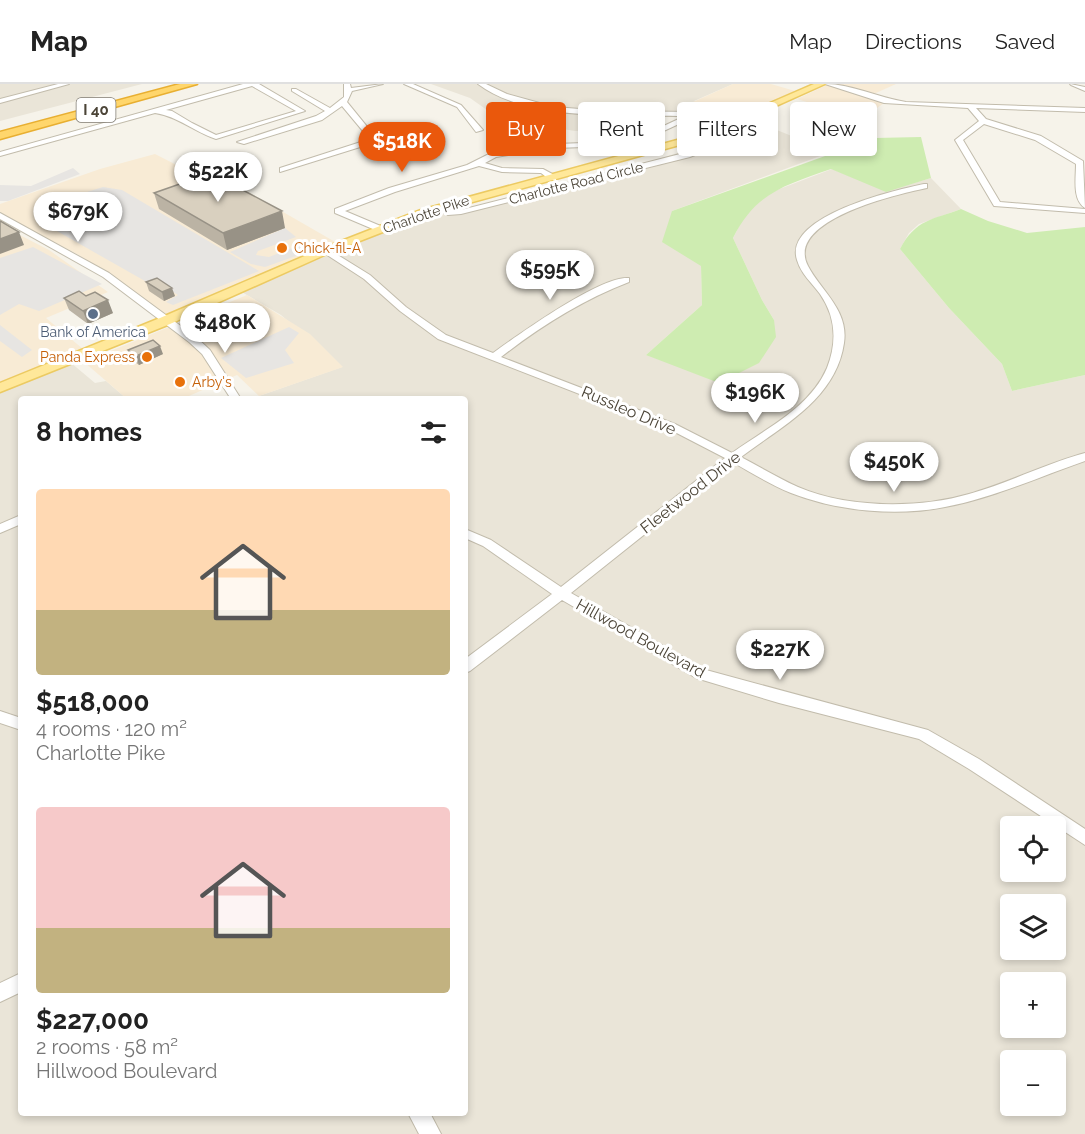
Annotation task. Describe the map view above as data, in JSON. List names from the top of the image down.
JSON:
{
  "streets": {
    "highway": ["I 40"],
    "main road": ["Charlotte Pike"],
    "street": [
      "Charlotte Road Circle",
      "Russleo Drive",
      "Fleetwood Drive",
      "Hillwood Boulevard"
    ]
  },
  "crossings": [
    ["Charlotte Road Circle", "Charlotte Pike"],
    ["Charlotte Pike", "Russleo Drive"],
    ["Russleo Drive", "Fleetwood Drive"],
    ["Fleetwood Drive", "Hillwood Boulevard"]
  ],
  "places": [
    "Chick-fil-A",
    "Bank of America",
    "Panda Express",
    "Arby's"
  ],
  "page": {
    "header": "Map",
    "nav": ["Map", "Directions", "Saved"],
    "chip": [
      "Buy",
      "Rent",
      "Filters",
      "New"
    ],
    "price": [
      "$518K",
      "$522K",
      "$679K",
      "$595K",
      "$480K",
      "$196K",
      "$450K",
      "$227K"
    ],
    "heading": "8 homes",
    "list": [
      {
        "name": "$518,000",
        "note": "4 rooms · 120 m² · Charlotte Pike"
      },
      {
        "name": "$227,000",
        "note": "2 rooms · 58 m² · Hillwood Boulevard"
      }
    ],
    "map_buttons": ["+", "−"]
  }
}
